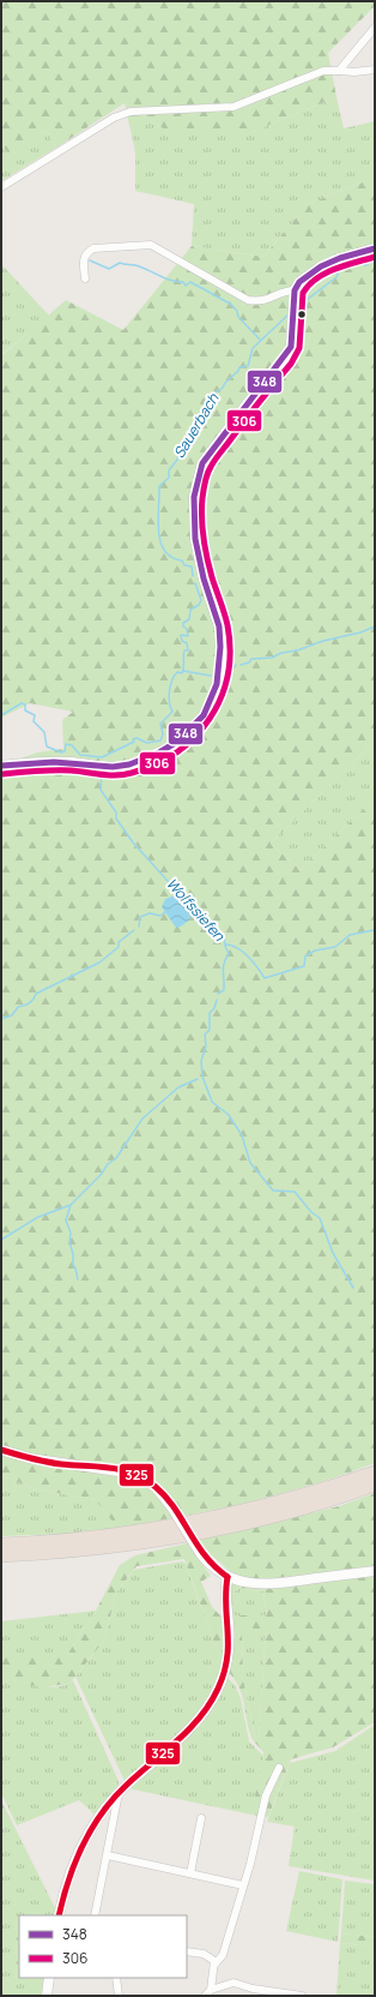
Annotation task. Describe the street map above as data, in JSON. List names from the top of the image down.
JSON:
{
  "water": ["Sauerbach", "Wolfssiefen"],
  "lines": ["transit line 348", "transit line 306", "transit line 325"],
  "legend": ["348", "306"]
}
